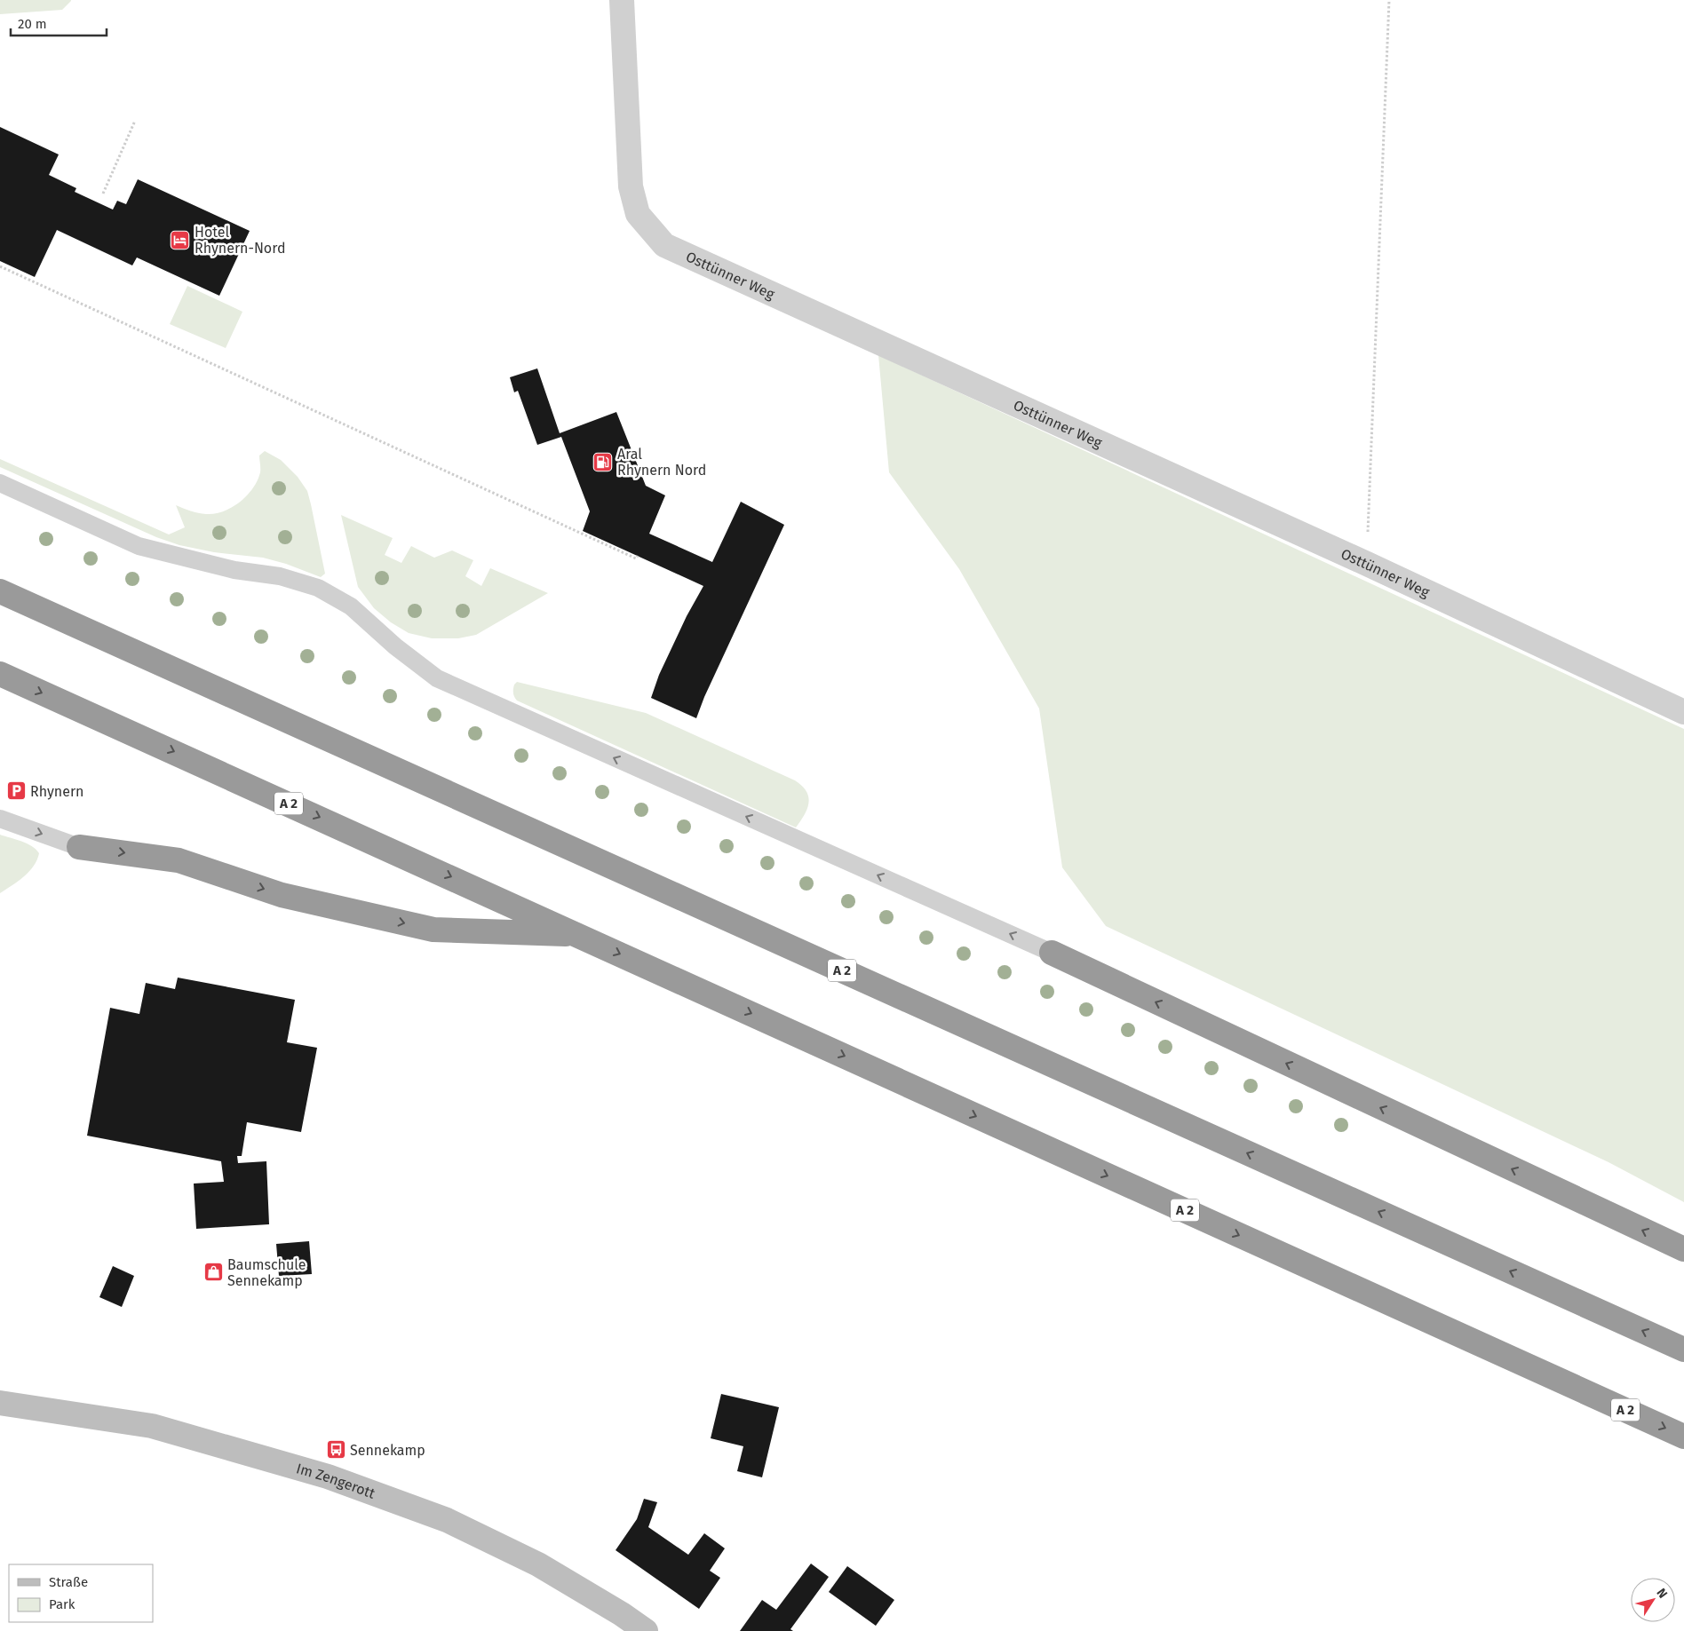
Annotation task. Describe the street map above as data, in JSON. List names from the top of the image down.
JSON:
{
  "streets": {
    "highway": ["A 2"],
    "main road": ["Im Zengerott"],
    "street": ["Osttünner Weg"]
  },
  "places": {
    "hotel": ["Hotel Rhynern-Nord"],
    "fuel station": ["Aral Rhynern Nord"],
    "parking": ["Rhynern"],
    "shop": ["Baumschule Sennekamp"],
    "bus stop": ["Sennekamp"]
  },
  "legend": ["Straße", "Park"],
  "scale_bar": "20 m",
  "north": "top right"
}
